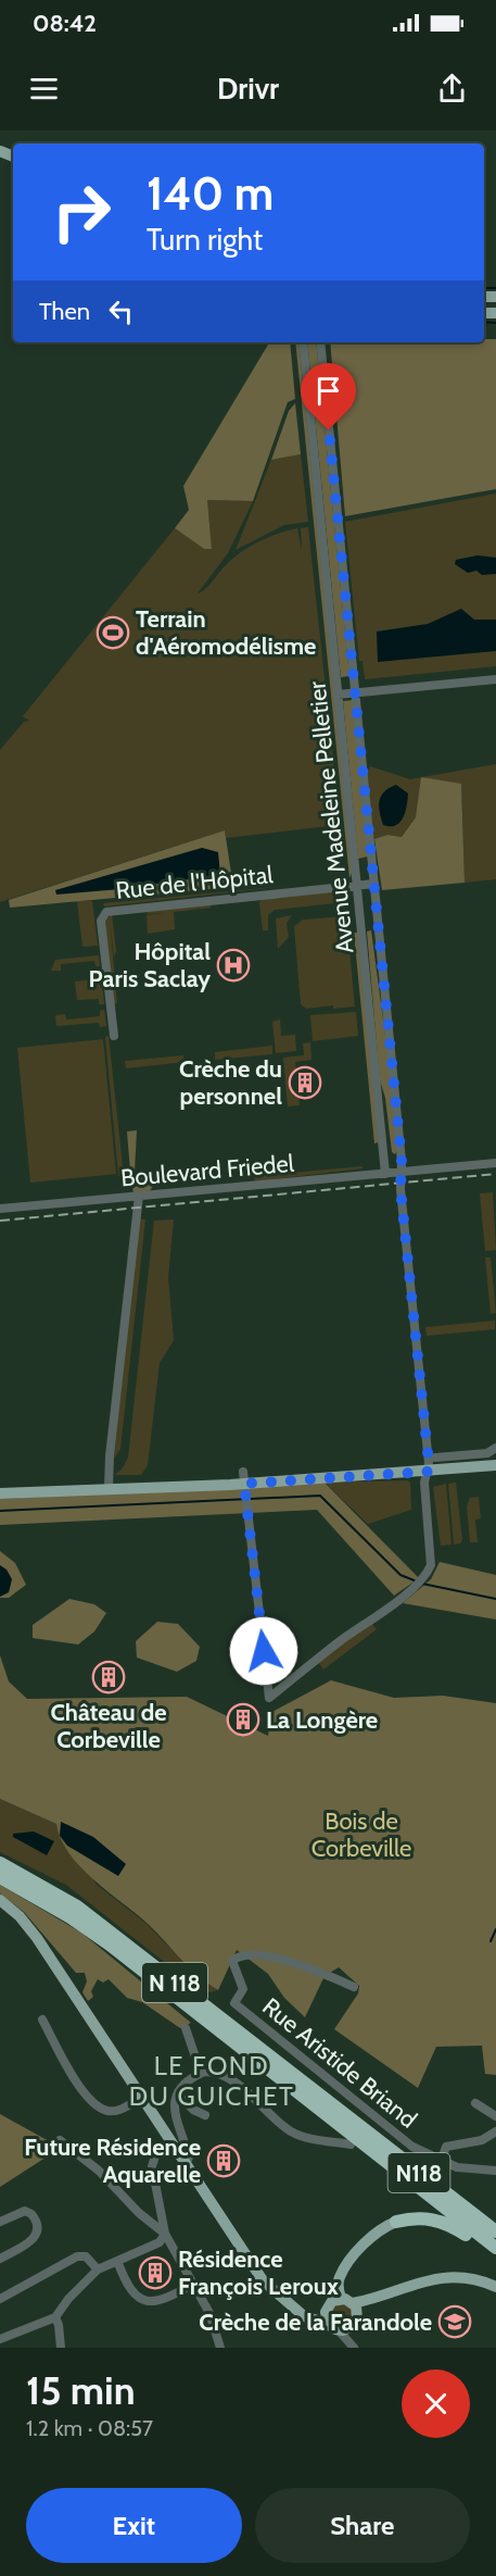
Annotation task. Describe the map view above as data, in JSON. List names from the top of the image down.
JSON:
{
  "streets": {
    "highway": ["N 118", "N118"],
    "street": [
      "Avenue Madeleine Pelletier",
      "Rue de l'Hôpital",
      "Boulevard Friedel",
      "Rue Aristide Briand"
    ]
  },
  "crossings": [
    ["Avenue Madeleine Pelletier", "Rue de l'Hôpital"],
    ["Avenue Madeleine Pelletier", "Boulevard Friedel"],
    ["N 118", "N118"]
  ],
  "districts": ["LE FOND DU GUICHET"],
  "parks": ["Bois de Corbeville"],
  "places": {
    "sports": ["Terrain d'Aéromodélisme"],
    "hospital": ["Hôpital Paris Saclay"],
    "building": [
      "Crèche du personnel",
      "Château de Corbeville",
      "La Longère",
      "Future Résidence Aquarelle",
      "Résidence François Leroux"
    ],
    "school or university": ["Crèche de la Farandole"]
  },
  "page": {
    "status": "08:42",
    "header": "Drivr",
    "turn": ["140 m", "Turn right"],
    "then": "Then",
    "heading": ["15 min", "1.2 km · 08:57"],
    "buttons": ["Exit", "Share"]
  }
}
